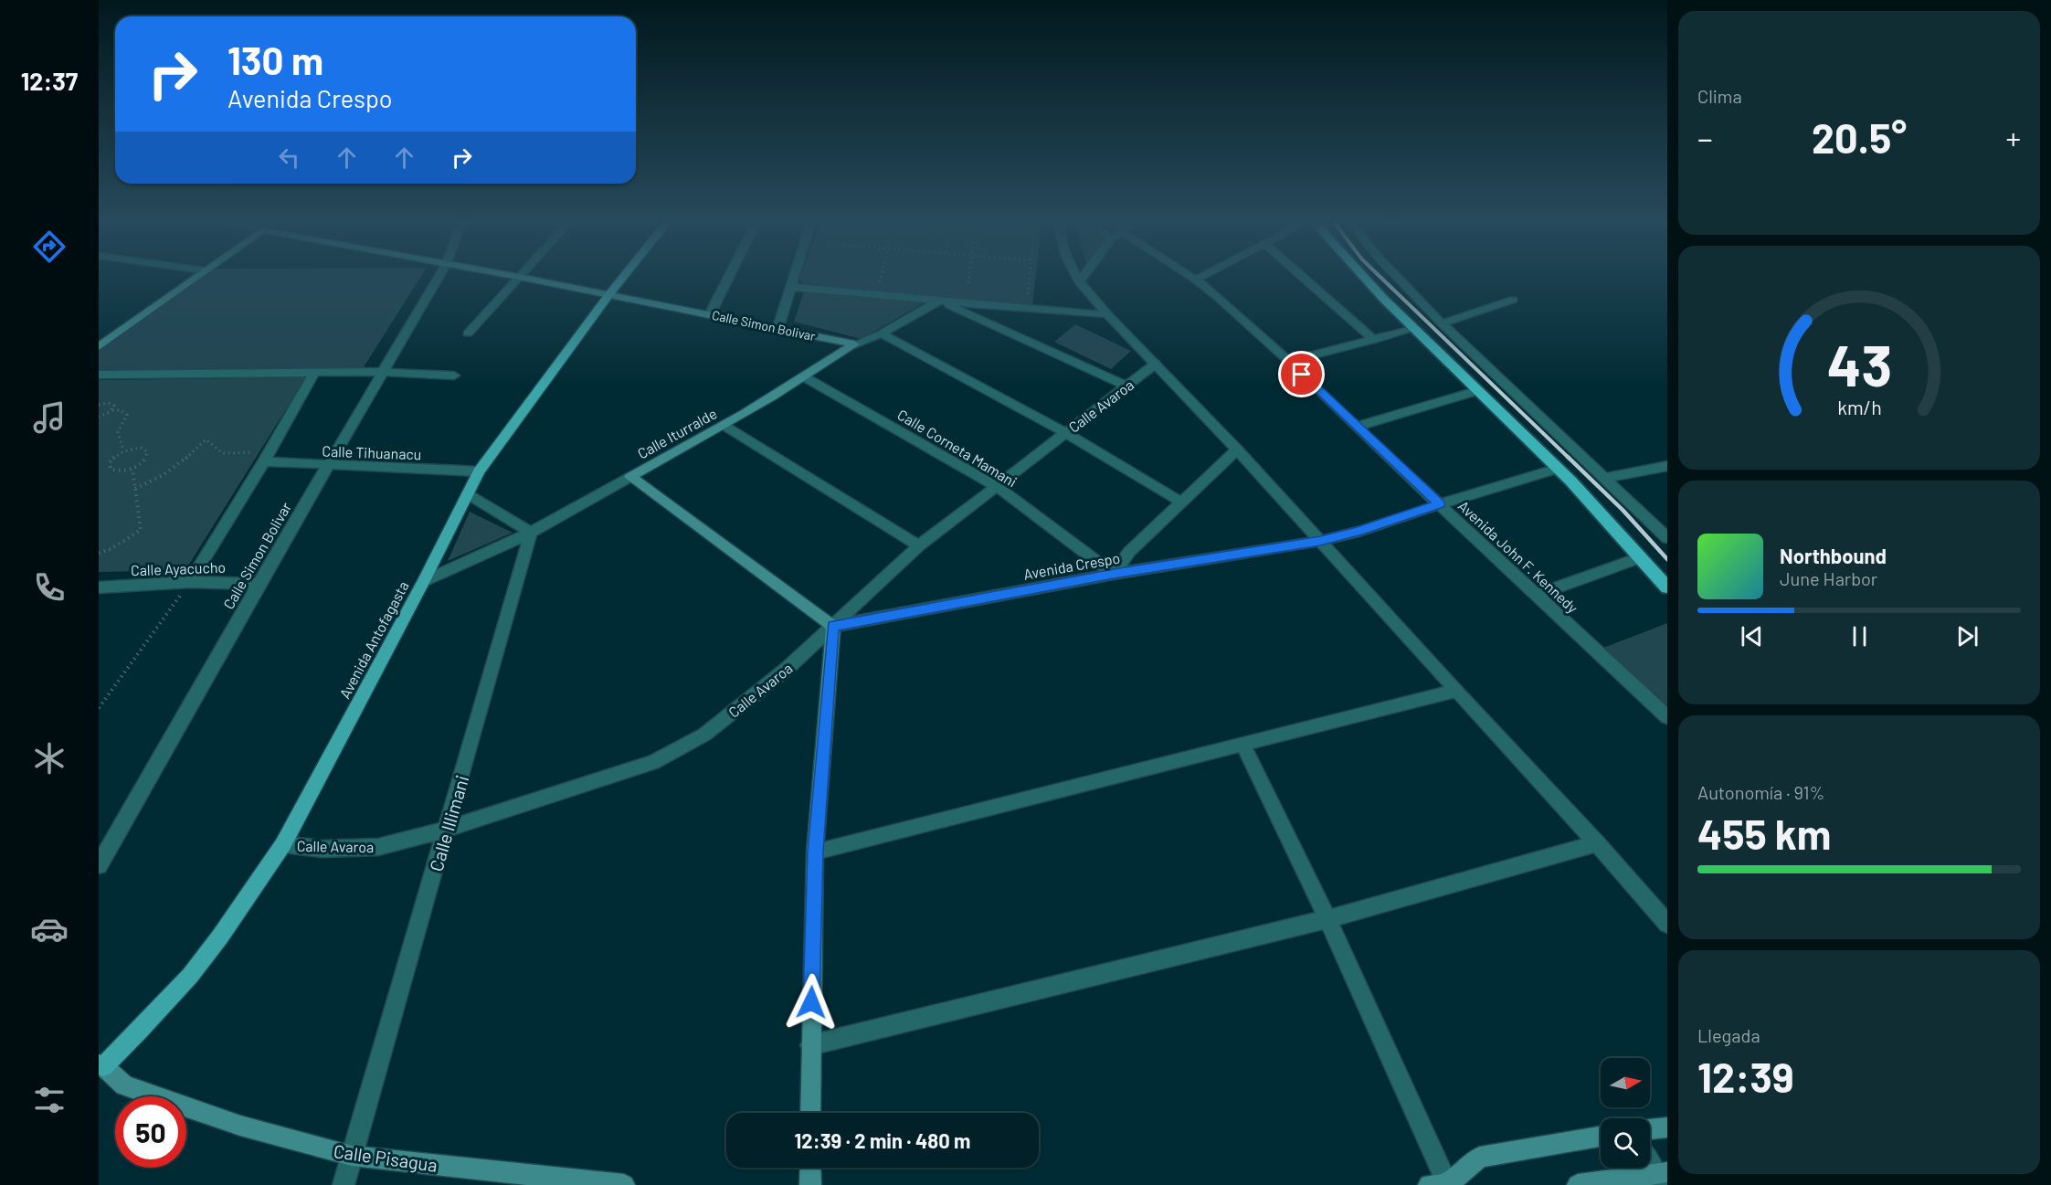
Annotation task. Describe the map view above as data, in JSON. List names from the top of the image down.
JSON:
{
  "streets": {
    "main road": [
      "Calle Simon Bolivar",
      "Calle Iturralde",
      "Avenida Antofagasta",
      "Calle Pisagua"
    ],
    "street": [
      "Calle Avaroa",
      "Calle Corneta Mamani",
      "Calle Tihuanacu",
      "Avenida John F. Kennedy",
      "Avenida Crespo",
      "Calle Ayacucho",
      "Calle Illimani"
    ]
  },
  "crossings": [
    ["Calle Simon Bolivar", "Calle Iturralde"],
    ["Calle Simon Bolivar", "Calle Tihuanacu"],
    ["Calle Simon Bolivar", "Calle Ayacucho"],
    ["Calle Simon Bolivar", "Avenida Antofagasta"],
    ["Calle Avaroa", "Calle Corneta Mamani"],
    ["Calle Avaroa", "Avenida Crespo"],
    ["Calle Avaroa", "Avenida Antofagasta"],
    ["Calle Avaroa", "Calle Illimani"],
    ["Calle Iturralde", "Calle Corneta Mamani"],
    ["Calle Iturralde", "Avenida Antofagasta"],
    ["Calle Iturralde", "Calle Illimani"],
    ["Calle Corneta Mamani", "Avenida Crespo"],
    ["Calle Tihuanacu", "Avenida Antofagasta"],
    ["Avenida John F. Kennedy", "Avenida Crespo"],
    ["Avenida Antofagasta", "Calle Pisagua"],
    ["Calle Illimani", "Calle Pisagua"]
  ],
  "north": "right",
  "page": {
    "tabs": "12:37",
    "tile": [
      "Clima",
      ["Autonomía · 91%", "455 km"],
      ["Llegada", "12:39"]
    ],
    "turn": ["130 m", "Avenida Crespo"],
    "heat": ["−", "20.5°", "+"],
    "song": ["Northbound", "June Harbor"],
    "limit": "50",
    "trip": "12:39 · 2 min · 480 m",
    "gauge": ["43", "km/h"]
  }
}
